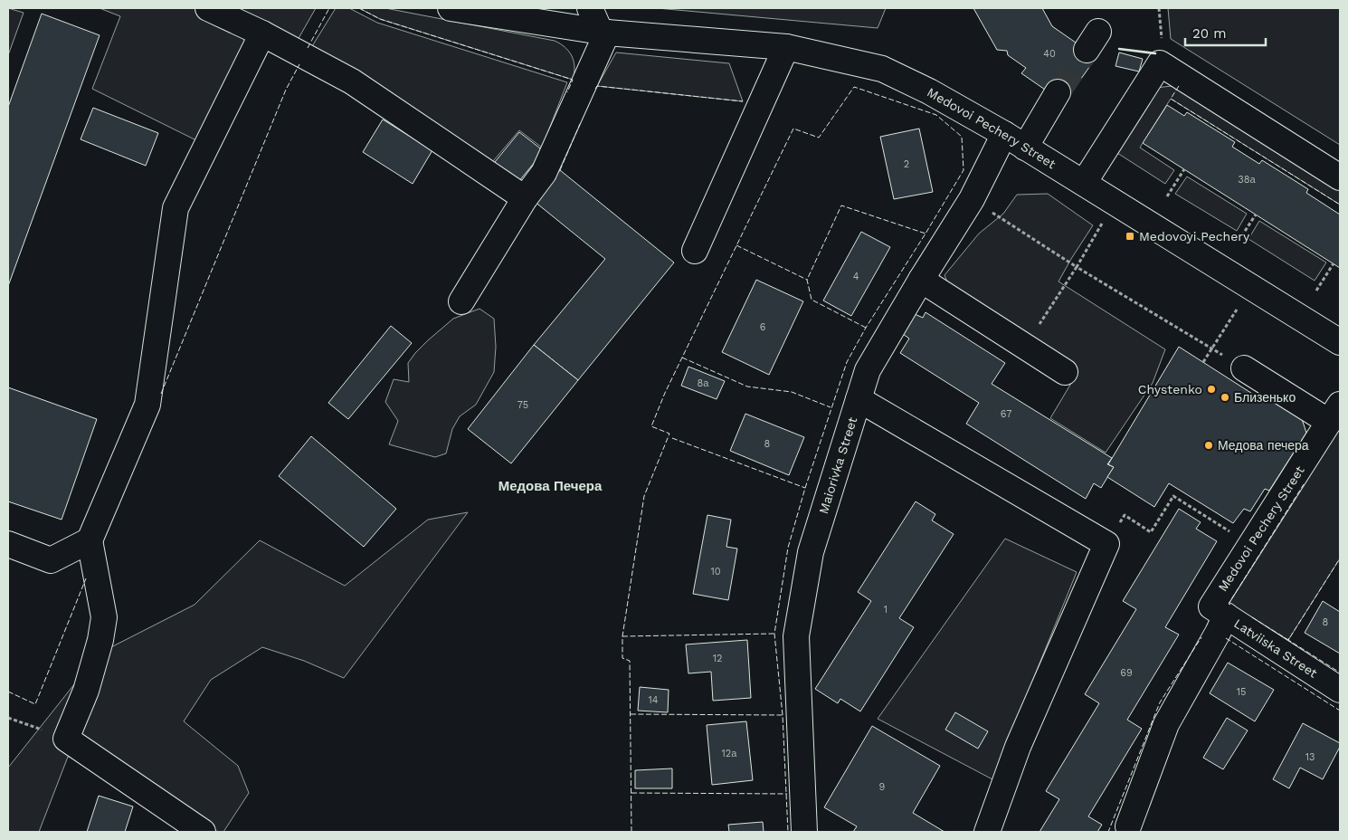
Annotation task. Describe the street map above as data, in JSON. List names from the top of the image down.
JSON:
{
  "streets": {
    "street": ["Medovoi Pechery Street", "Maiorivka Street", "Latviiska Street"]
  },
  "crossings": [
    ["Medovoi Pechery Street", "Maiorivka Street"],
    ["Medovoi Pechery Street", "Latviiska Street"]
  ],
  "districts": ["Медова Печера"],
  "places": {
    "transit": ["Medovoyi Pechery"],
    "other": ["Chystenko", "Близенько", "Медова печера"]
  },
  "house_numbers": [
    "40",
    "2",
    "38а",
    "4",
    "6",
    "8а",
    "75",
    "67",
    "8",
    "10",
    "1",
    "8",
    "12",
    "69",
    "15",
    "14",
    "12а",
    "13",
    "9"
  ],
  "scale_bar": "20 m"
}
